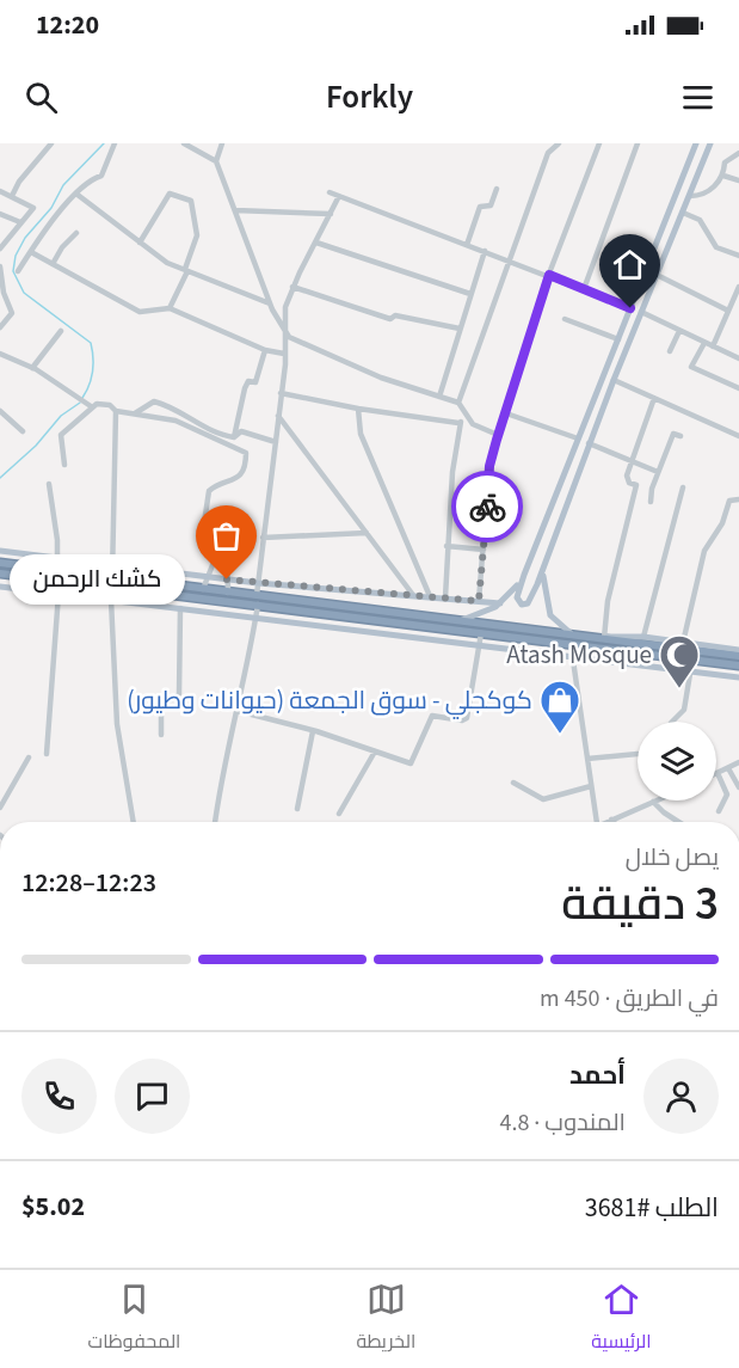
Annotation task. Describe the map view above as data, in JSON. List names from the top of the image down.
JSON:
{
  "places": {
    "other": ["كشك الرحمن"],
    "mosque": ["Atash Mosque"],
    "shop": ["كوكجلي - سوق الجمعة (حيوانات وطيور)"]
  },
  "page": {
    "status": "12:20",
    "header": "Forkly",
    "bubble": "كشك الرحمن",
    "heading": ["3 دقيقة", "يصل خلال", "12:23–12:28"],
    "panel": [
      "أحمد",
      "المندوب · 4.8",
      "الطلب #3681",
      "$5.02"
    ],
    "bar": "في الطريق · 450 m",
    "tabs": ["الرئيسية", "الخريطة", "المحفوظات"]
  }
}
